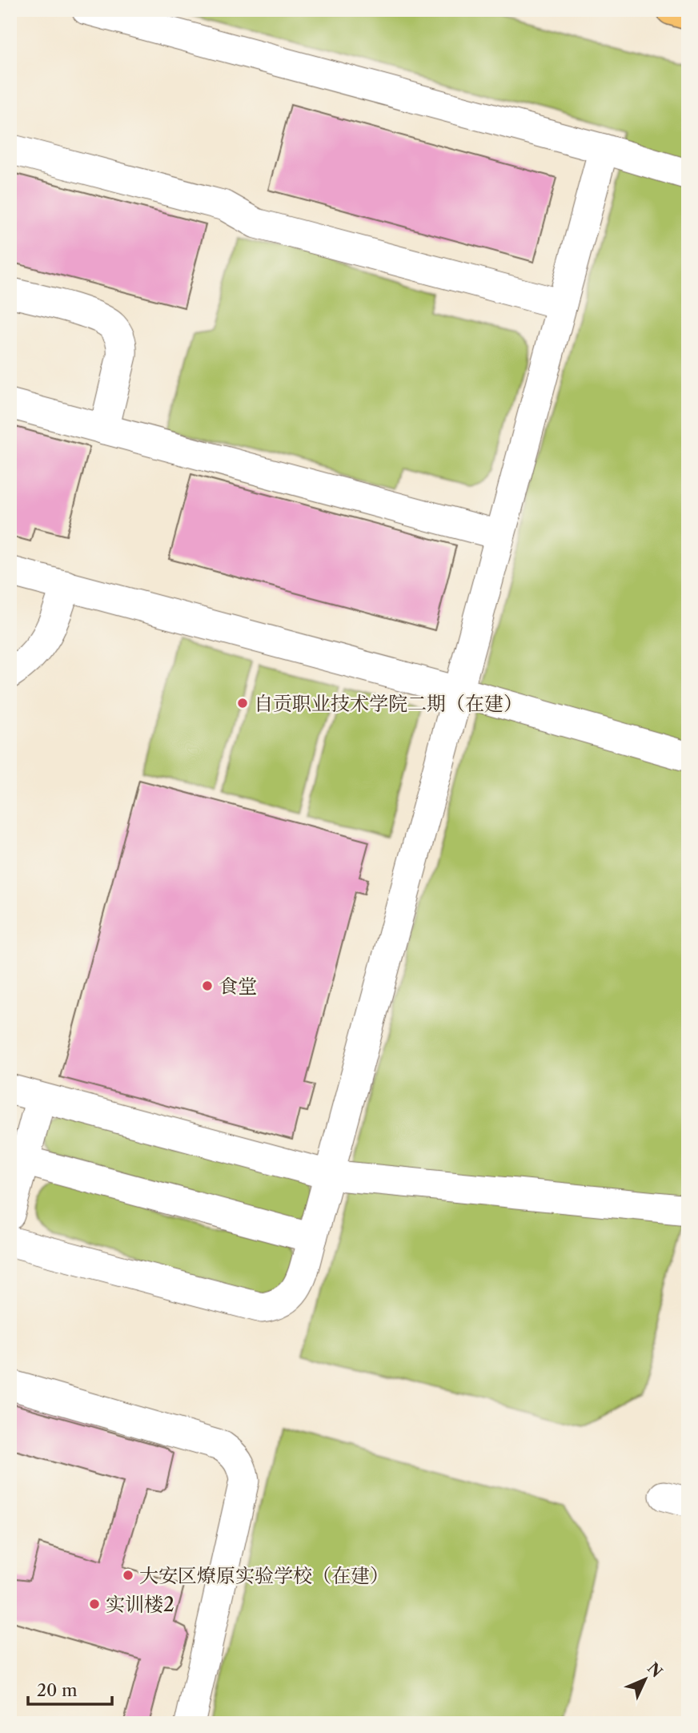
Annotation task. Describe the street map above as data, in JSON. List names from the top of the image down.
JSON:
{
  "places": [
    "自贡职业技术学院二期（在建）",
    "食堂",
    "大安区燎原实验学校（在建）",
    "实训楼2"
  ],
  "scale_bar": "20 m",
  "north": "top right"
}
